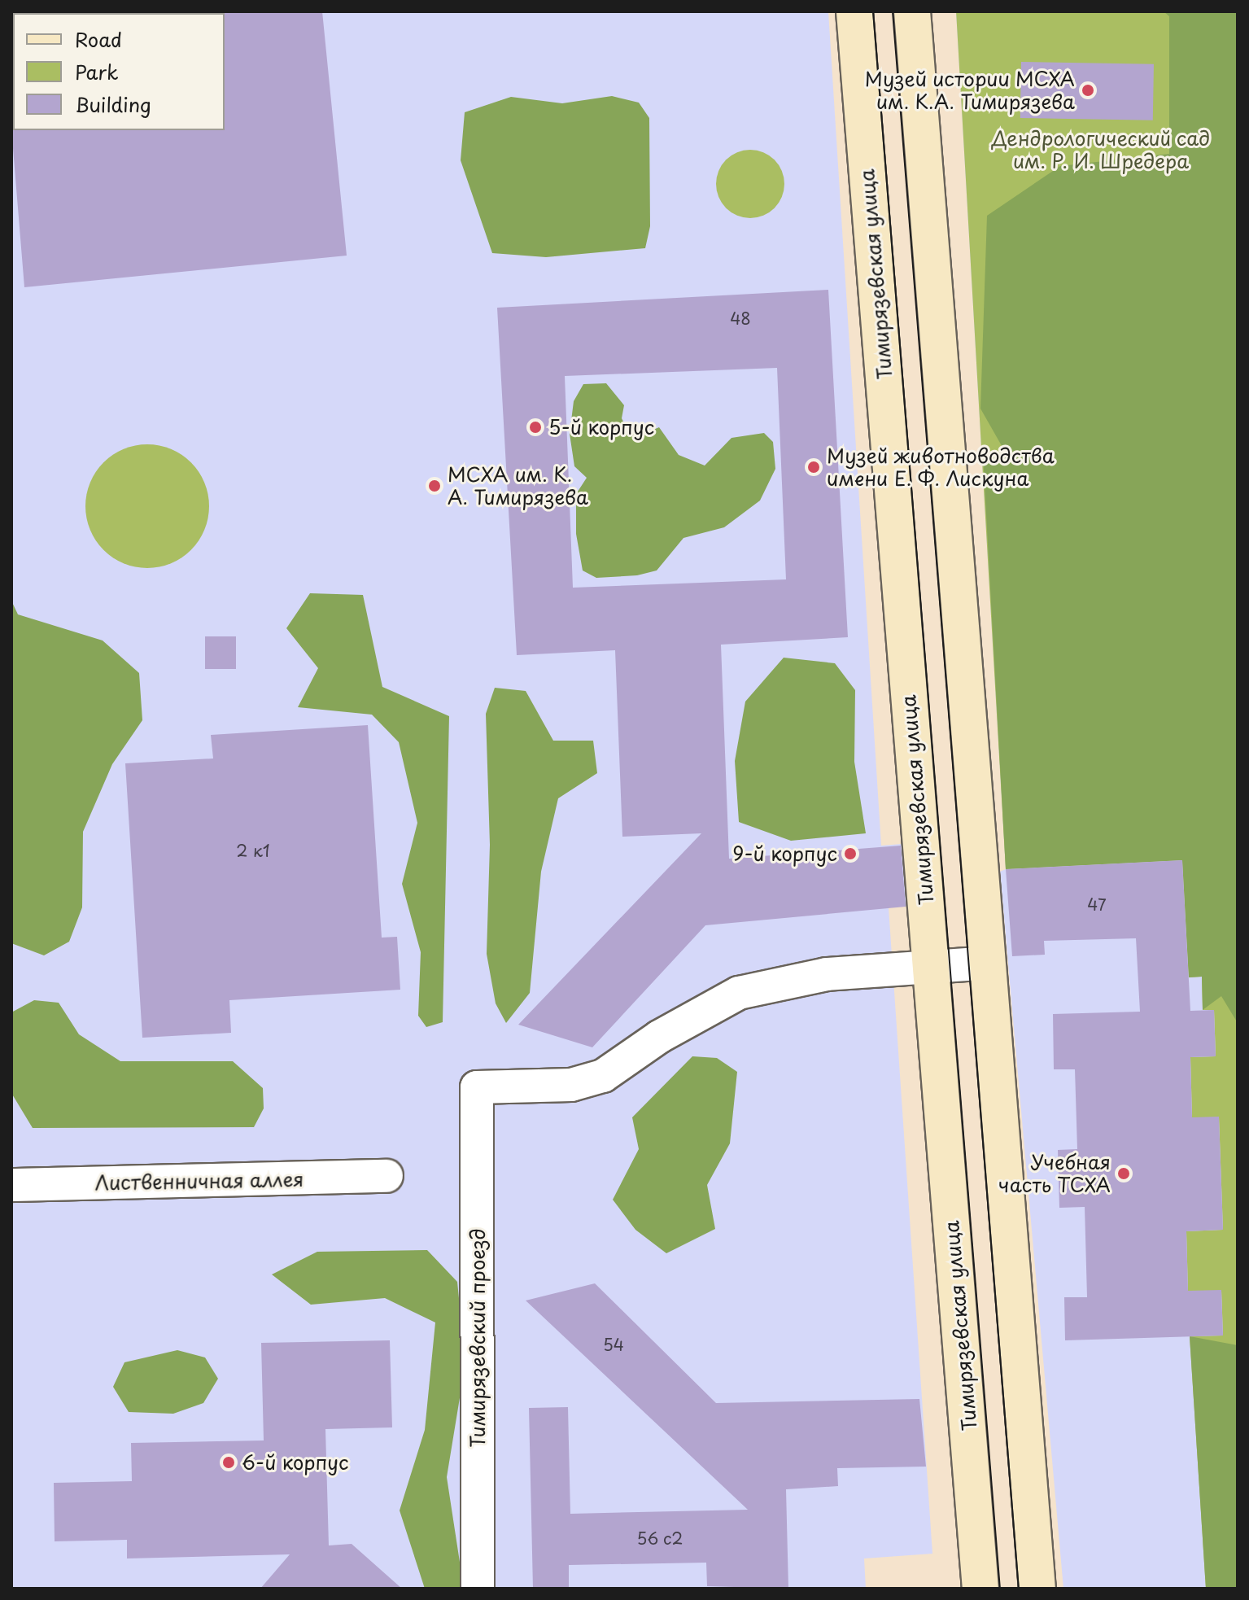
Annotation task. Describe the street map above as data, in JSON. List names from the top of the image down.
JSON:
{
  "streets": {
    "main road": ["Тимирязевская улица"],
    "street": ["Лиственничная аллея", "Тимирязевский проезд"]
  },
  "crossings": [
    ["Тимирязевская улица", "Тимирязевский проезд"]
  ],
  "parks": ["Дендрологический сад им. Р. И. Шредера"],
  "places": [
    "Музей истории МСХА им. К.А. Тимирязева",
    "5-й корпус",
    "Музей животноводства имени Е. Ф. Лискуна",
    "МСХА им. К. А. Тимирязева",
    "9-й корпус",
    "Учебная часть ТСХА",
    "6-й корпус"
  ],
  "house_numbers": [
    "48",
    "2 к1",
    "47",
    "54",
    "56 с2"
  ],
  "legend": ["Road", "Park", "Building"]
}
